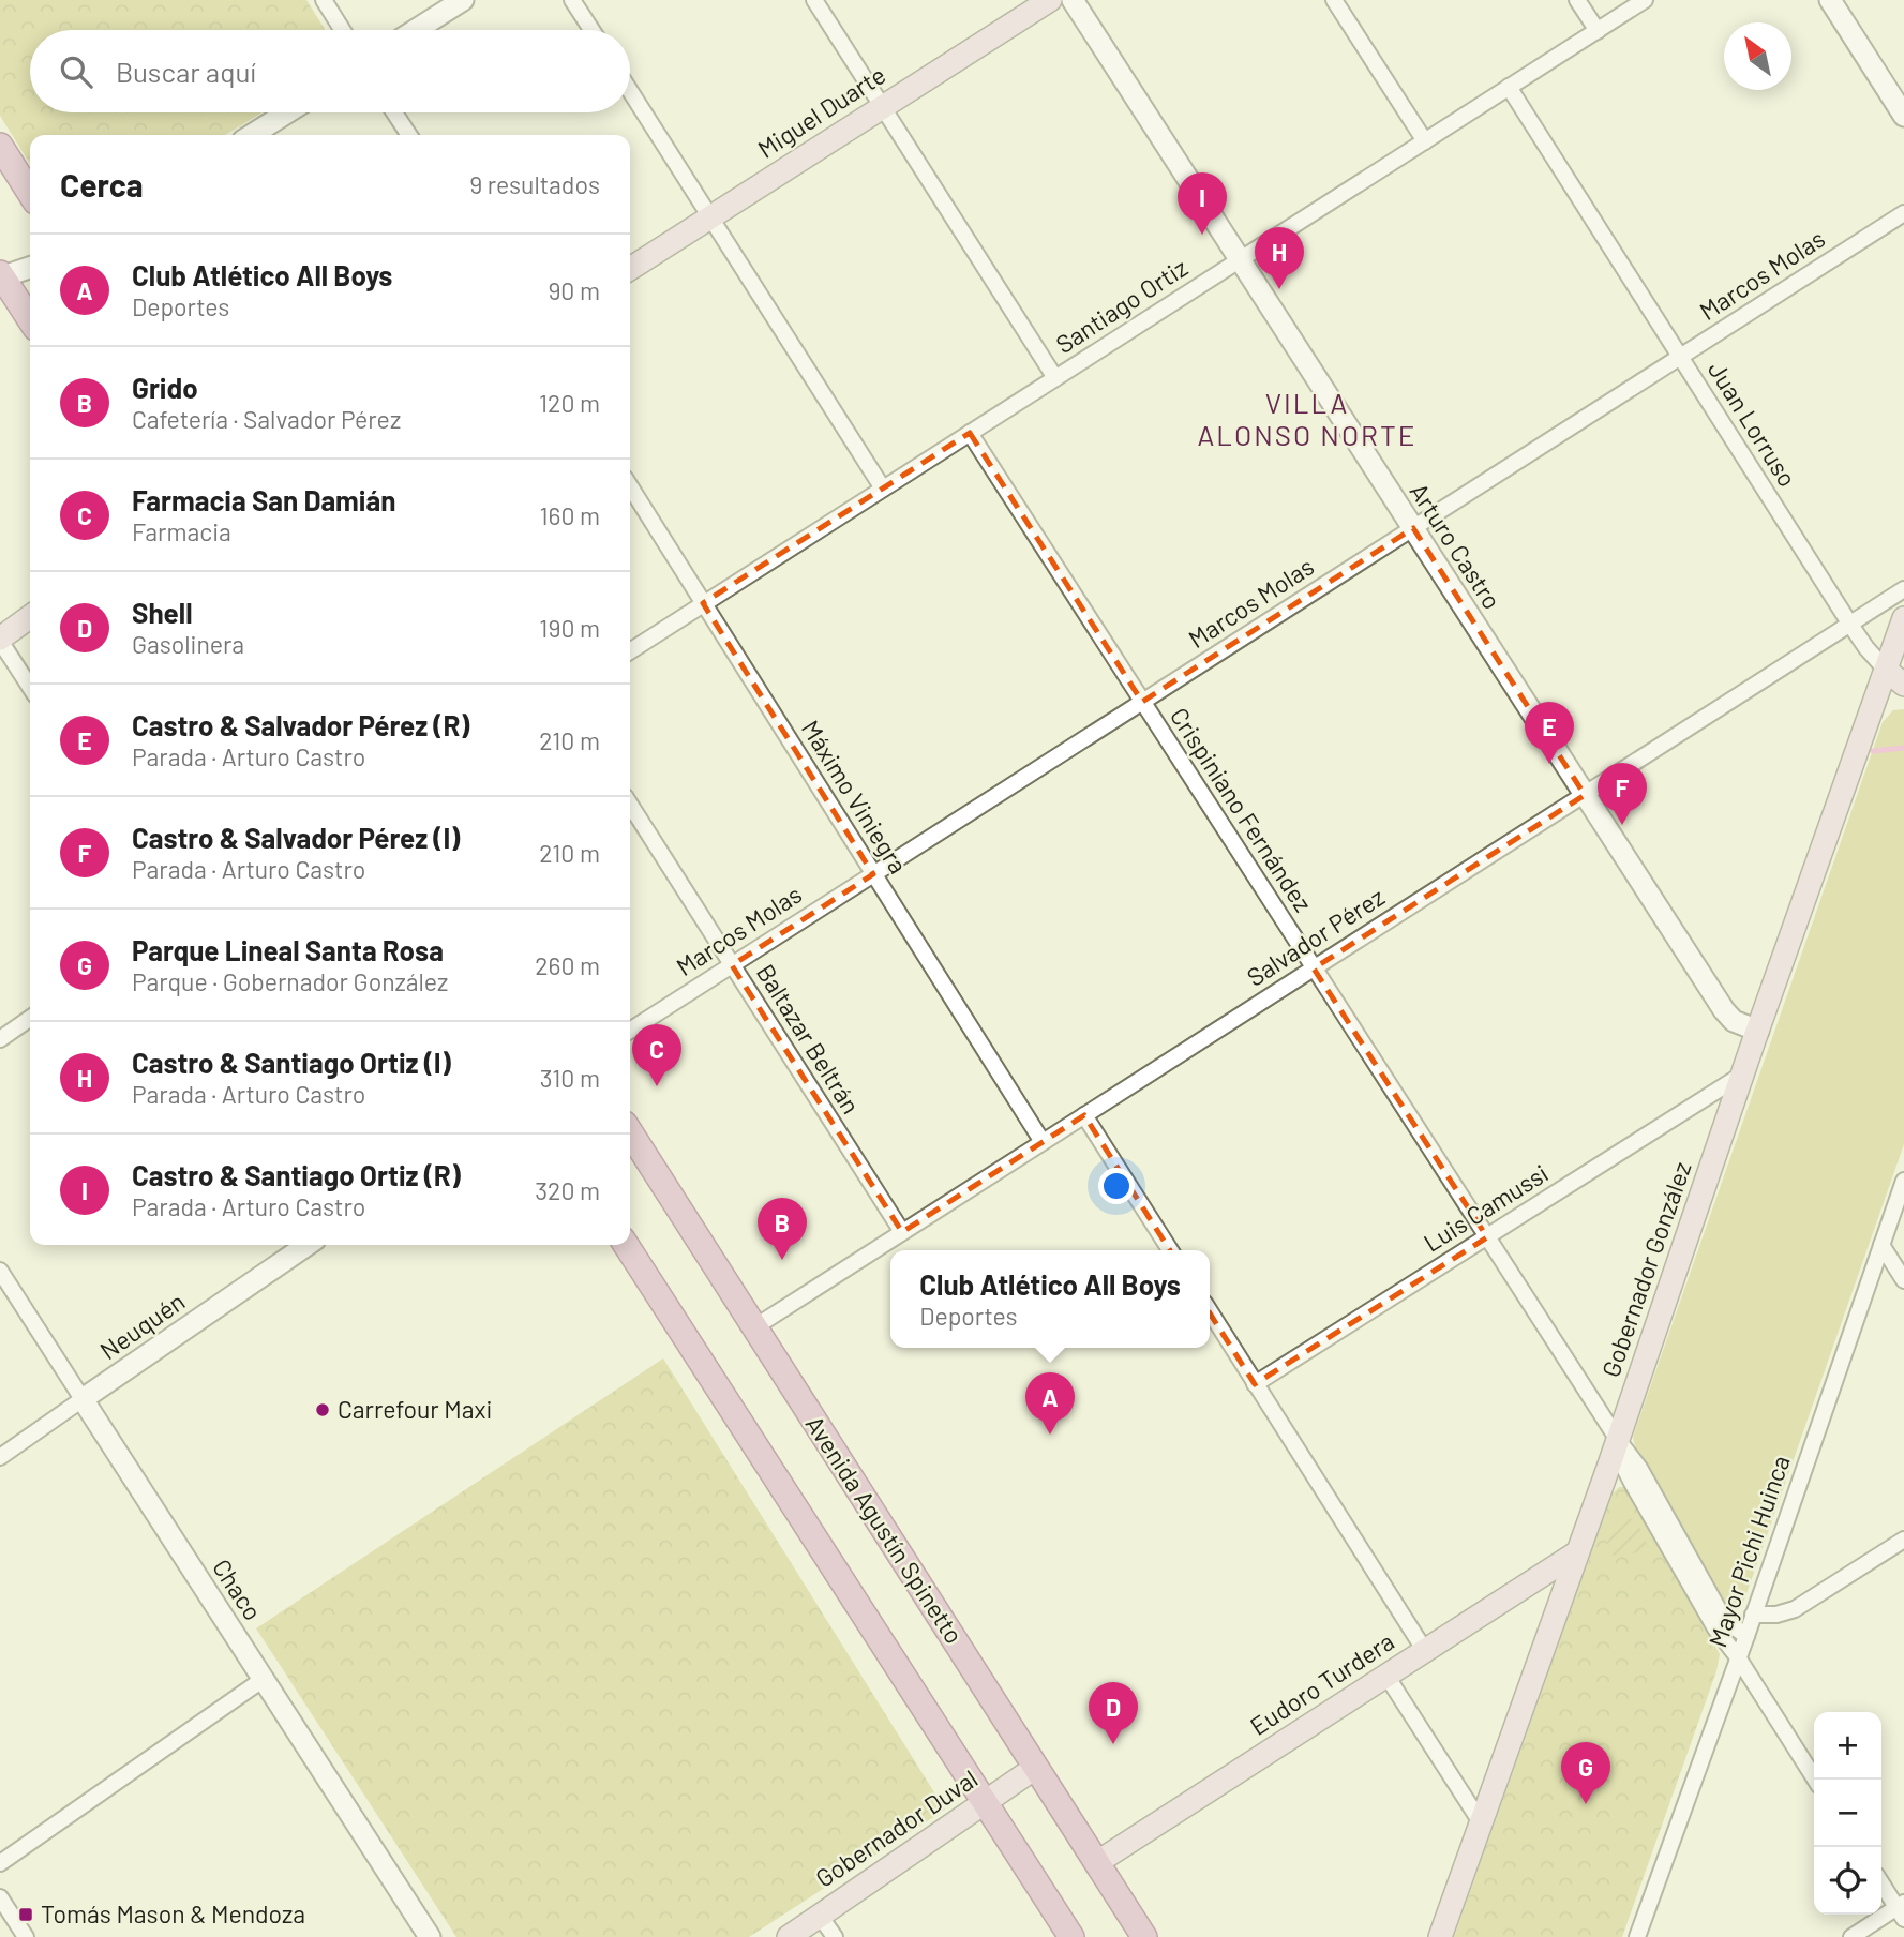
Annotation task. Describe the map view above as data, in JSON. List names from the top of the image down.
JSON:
{
  "streets": {
    "main road": [
      "Miguel Duarte",
      "Gobernador González",
      "Avenida Agustín Spinetto",
      "Eudoro Turdera",
      "Gobernador Duval"
    ],
    "street": [
      "Marcos Molas",
      "Santiago Ortiz",
      "Juan Lorruso",
      "Arturo Castro",
      "Máximo Viniegra",
      "Crispiniano Fernández",
      "Salvador Pérez",
      "Baltazar Beltrán",
      "Luis Camussi",
      "Neuquén",
      "Mayor Pichi Huinca",
      "Chaco"
    ]
  },
  "crossings": [
    ["Marcos Molas", "Juan Lorruso"],
    ["Marcos Molas", "Arturo Castro"],
    ["Marcos Molas", "Máximo Viniegra"],
    ["Marcos Molas", "Crispiniano Fernández"],
    ["Marcos Molas", "Baltazar Beltrán"],
    ["Santiago Ortiz", "Juan Lorruso"],
    ["Santiago Ortiz", "Arturo Castro"],
    ["Santiago Ortiz", "Máximo Viniegra"],
    ["Santiago Ortiz", "Crispiniano Fernández"],
    ["Juan Lorruso", "Salvador Pérez"],
    ["Juan Lorruso", "Gobernador González"],
    ["Arturo Castro", "Salvador Pérez"],
    ["Arturo Castro", "Gobernador González"],
    ["Máximo Viniegra", "Salvador Pérez"],
    ["Crispiniano Fernández", "Salvador Pérez"],
    ["Crispiniano Fernández", "Luis Camussi"],
    ["Crispiniano Fernández", "Gobernador González"],
    ["Crispiniano Fernández", "Mayor Pichi Huinca"],
    ["Salvador Pérez", "Baltazar Beltrán"],
    ["Salvador Pérez", "Avenida Agustín Spinetto"],
    ["Luis Camussi", "Gobernador González"],
    ["Gobernador González", "Eudoro Turdera"],
    ["Neuquén", "Chaco"],
    ["Avenida Agustín Spinetto", "Eudoro Turdera"],
    ["Avenida Agustín Spinetto", "Gobernador Duval"]
  ],
  "districts": ["VILLA ALONSO NORTE"],
  "places": {
    "other": ["Carrefour Maxi"],
    "transit": ["Tomás Mason & Mendoza"]
  },
  "north": "top left",
  "page": {
    "search": "Buscar aquí",
    "heading": ["Cerca", "9 resultados"],
    "pins": [
      "I",
      "H",
      "E",
      "F",
      "C",
      "B",
      "A",
      "D",
      "G"
    ],
    "list": [
      {
        "mark": "A",
        "name": "Club Atlético All Boys",
        "note": "Deportes",
        "value": "90 m"
      },
      {
        "mark": "B",
        "name": "Grido",
        "note": "Cafetería · Salvador Pérez",
        "value": "120 m"
      },
      {
        "mark": "C",
        "name": "Farmacia San Damián",
        "note": "Farmacia",
        "value": "160 m"
      },
      {
        "mark": "D",
        "name": "Shell",
        "note": "Gasolinera",
        "value": "190 m"
      },
      {
        "mark": "E",
        "name": "Castro & Salvador Pérez (R)",
        "note": "Parada · Arturo Castro",
        "value": "210 m"
      },
      {
        "mark": "F",
        "name": "Castro & Salvador Pérez (I)",
        "note": "Parada · Arturo Castro",
        "value": "210 m"
      },
      {
        "mark": "G",
        "name": "Parque Lineal Santa Rosa",
        "note": "Parque · Gobernador González",
        "value": "260 m"
      },
      {
        "mark": "H",
        "name": "Castro & Santiago Ortiz (I)",
        "note": "Parada · Arturo Castro",
        "value": "310 m"
      },
      {
        "mark": "I",
        "name": "Castro & Santiago Ortiz (R)",
        "note": "Parada · Arturo Castro",
        "value": "320 m"
      }
    ],
    "popup": ["Club Atlético All Boys", "Deportes"],
    "map_buttons": ["+", "−"]
  }
}
